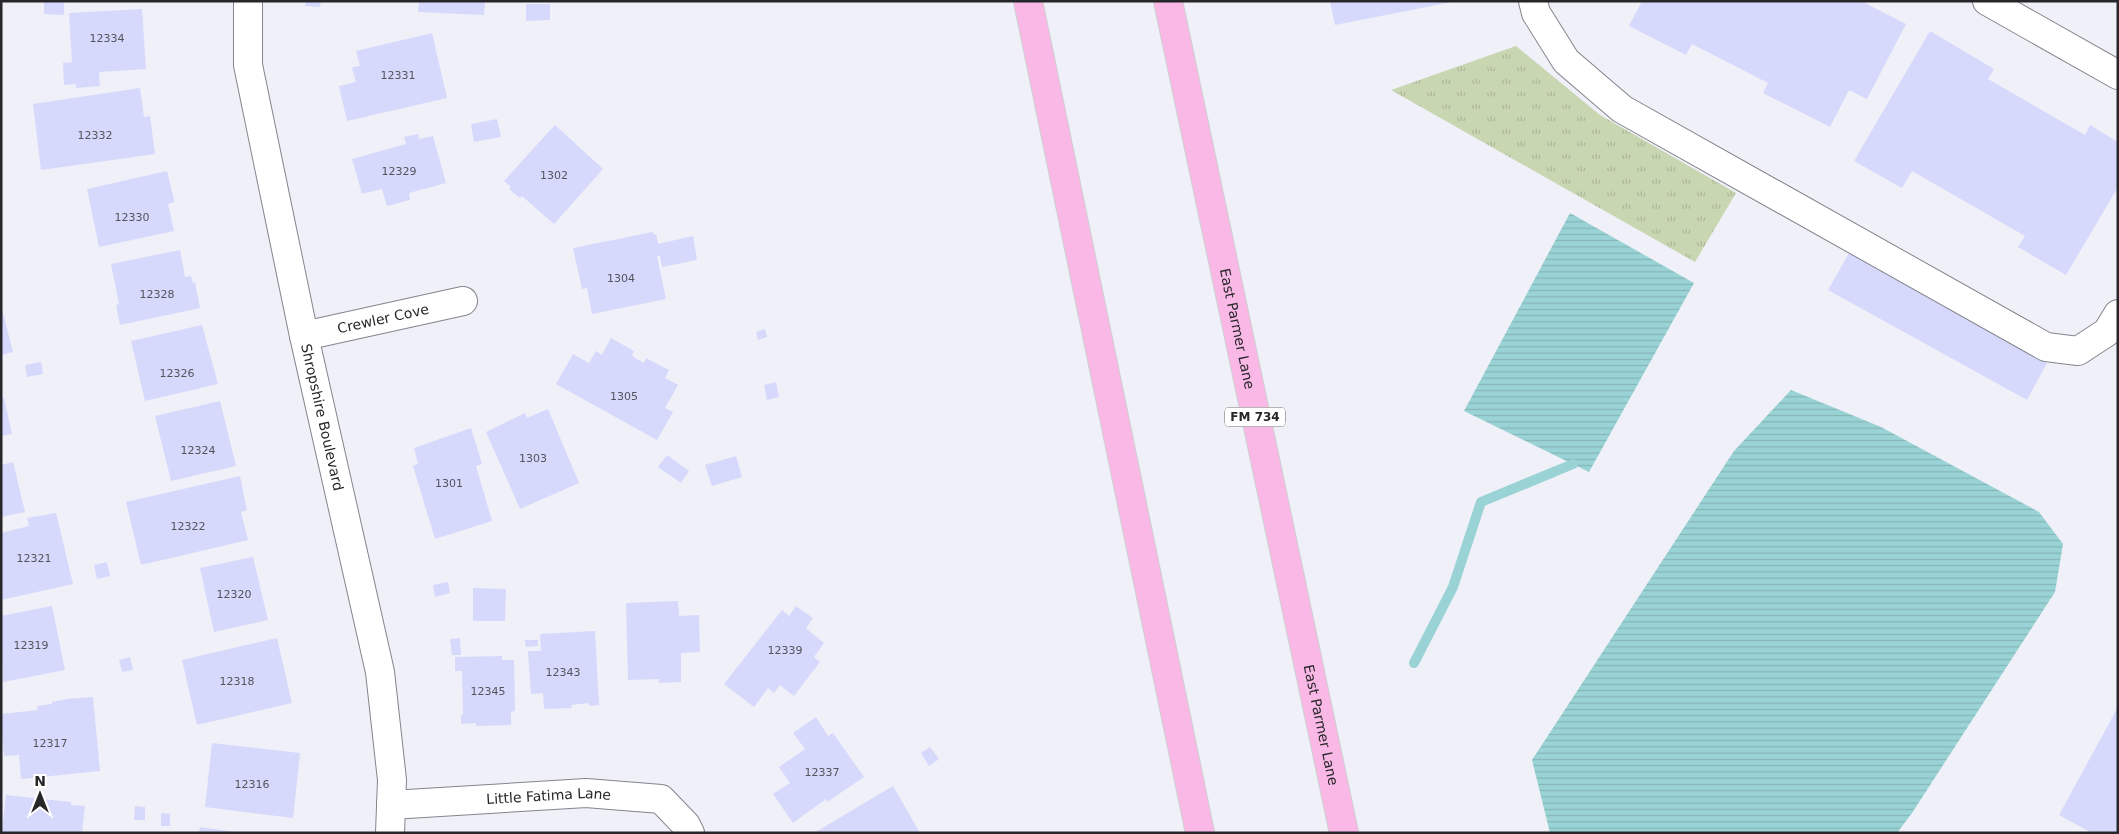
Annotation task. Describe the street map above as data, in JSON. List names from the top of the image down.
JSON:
{
  "streets": {
    "main road": ["East Parmer Lane", "FM 734"],
    "street": ["Crewler Cove", "Shropshire Boulevard", "Little Fatima Lane"]
  },
  "crossings": [
    ["Crewler Cove", "Shropshire Boulevard"],
    ["Shropshire Boulevard", "Little Fatima Lane"]
  ],
  "house_numbers": [
    "12334",
    "12331",
    "12332",
    "12329",
    "1302",
    "12330",
    "1304",
    "12328",
    "12326",
    "1305",
    "12324",
    "1303",
    "1301",
    "12322",
    "12321",
    "12320",
    "12319",
    "12339",
    "12343",
    "12318",
    "12345",
    "12317",
    "12337",
    "12316"
  ],
  "north": "top"
}
